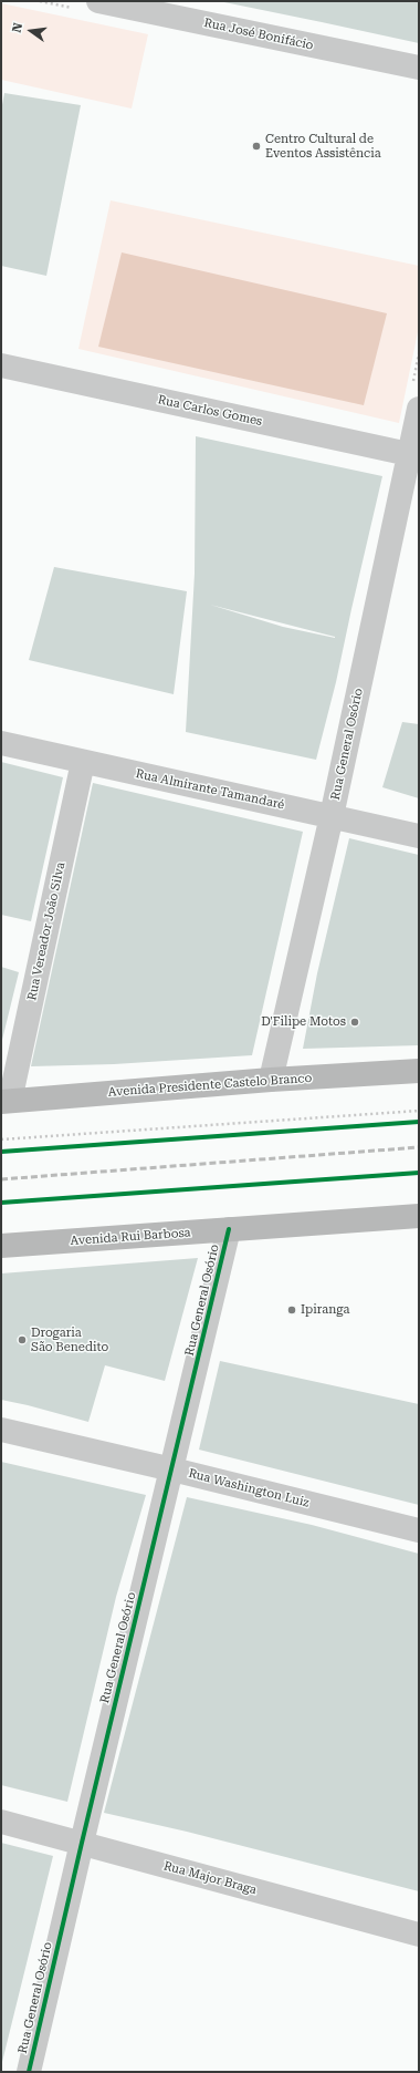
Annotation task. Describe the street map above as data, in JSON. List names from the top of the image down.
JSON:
{
  "streets": {
    "main road": ["Avenida Presidente Castelo Branco", "Avenida Rui Barbosa"],
    "street": [
      "Rua José Bonifácio",
      "Rua Carlos Gomes",
      "Rua General Osório",
      "Rua Almirante Tamandaré",
      "Rua Vereador João Silva",
      "Rua Washington Luiz",
      "Rua Major Braga"
    ]
  },
  "crossings": [
    ["Rua Carlos Gomes", "Rua General Osório"],
    ["Rua General Osório", "Rua Almirante Tamandaré"],
    ["Rua General Osório", "Avenida Presidente Castelo Branco"],
    ["Rua General Osório", "Avenida Rui Barbosa"],
    ["Rua General Osório", "Rua Washington Luiz"],
    ["Rua General Osório", "Rua Major Braga"],
    ["Rua Almirante Tamandaré", "Rua Vereador João Silva"],
    ["Rua Vereador João Silva", "Avenida Presidente Castelo Branco"]
  ],
  "places": [
    "Centro Cultural de Eventos Assistência",
    "D'Filipe Motos",
    "Ipiranga",
    "Drogaria São Benedito"
  ],
  "north": "left"
}
